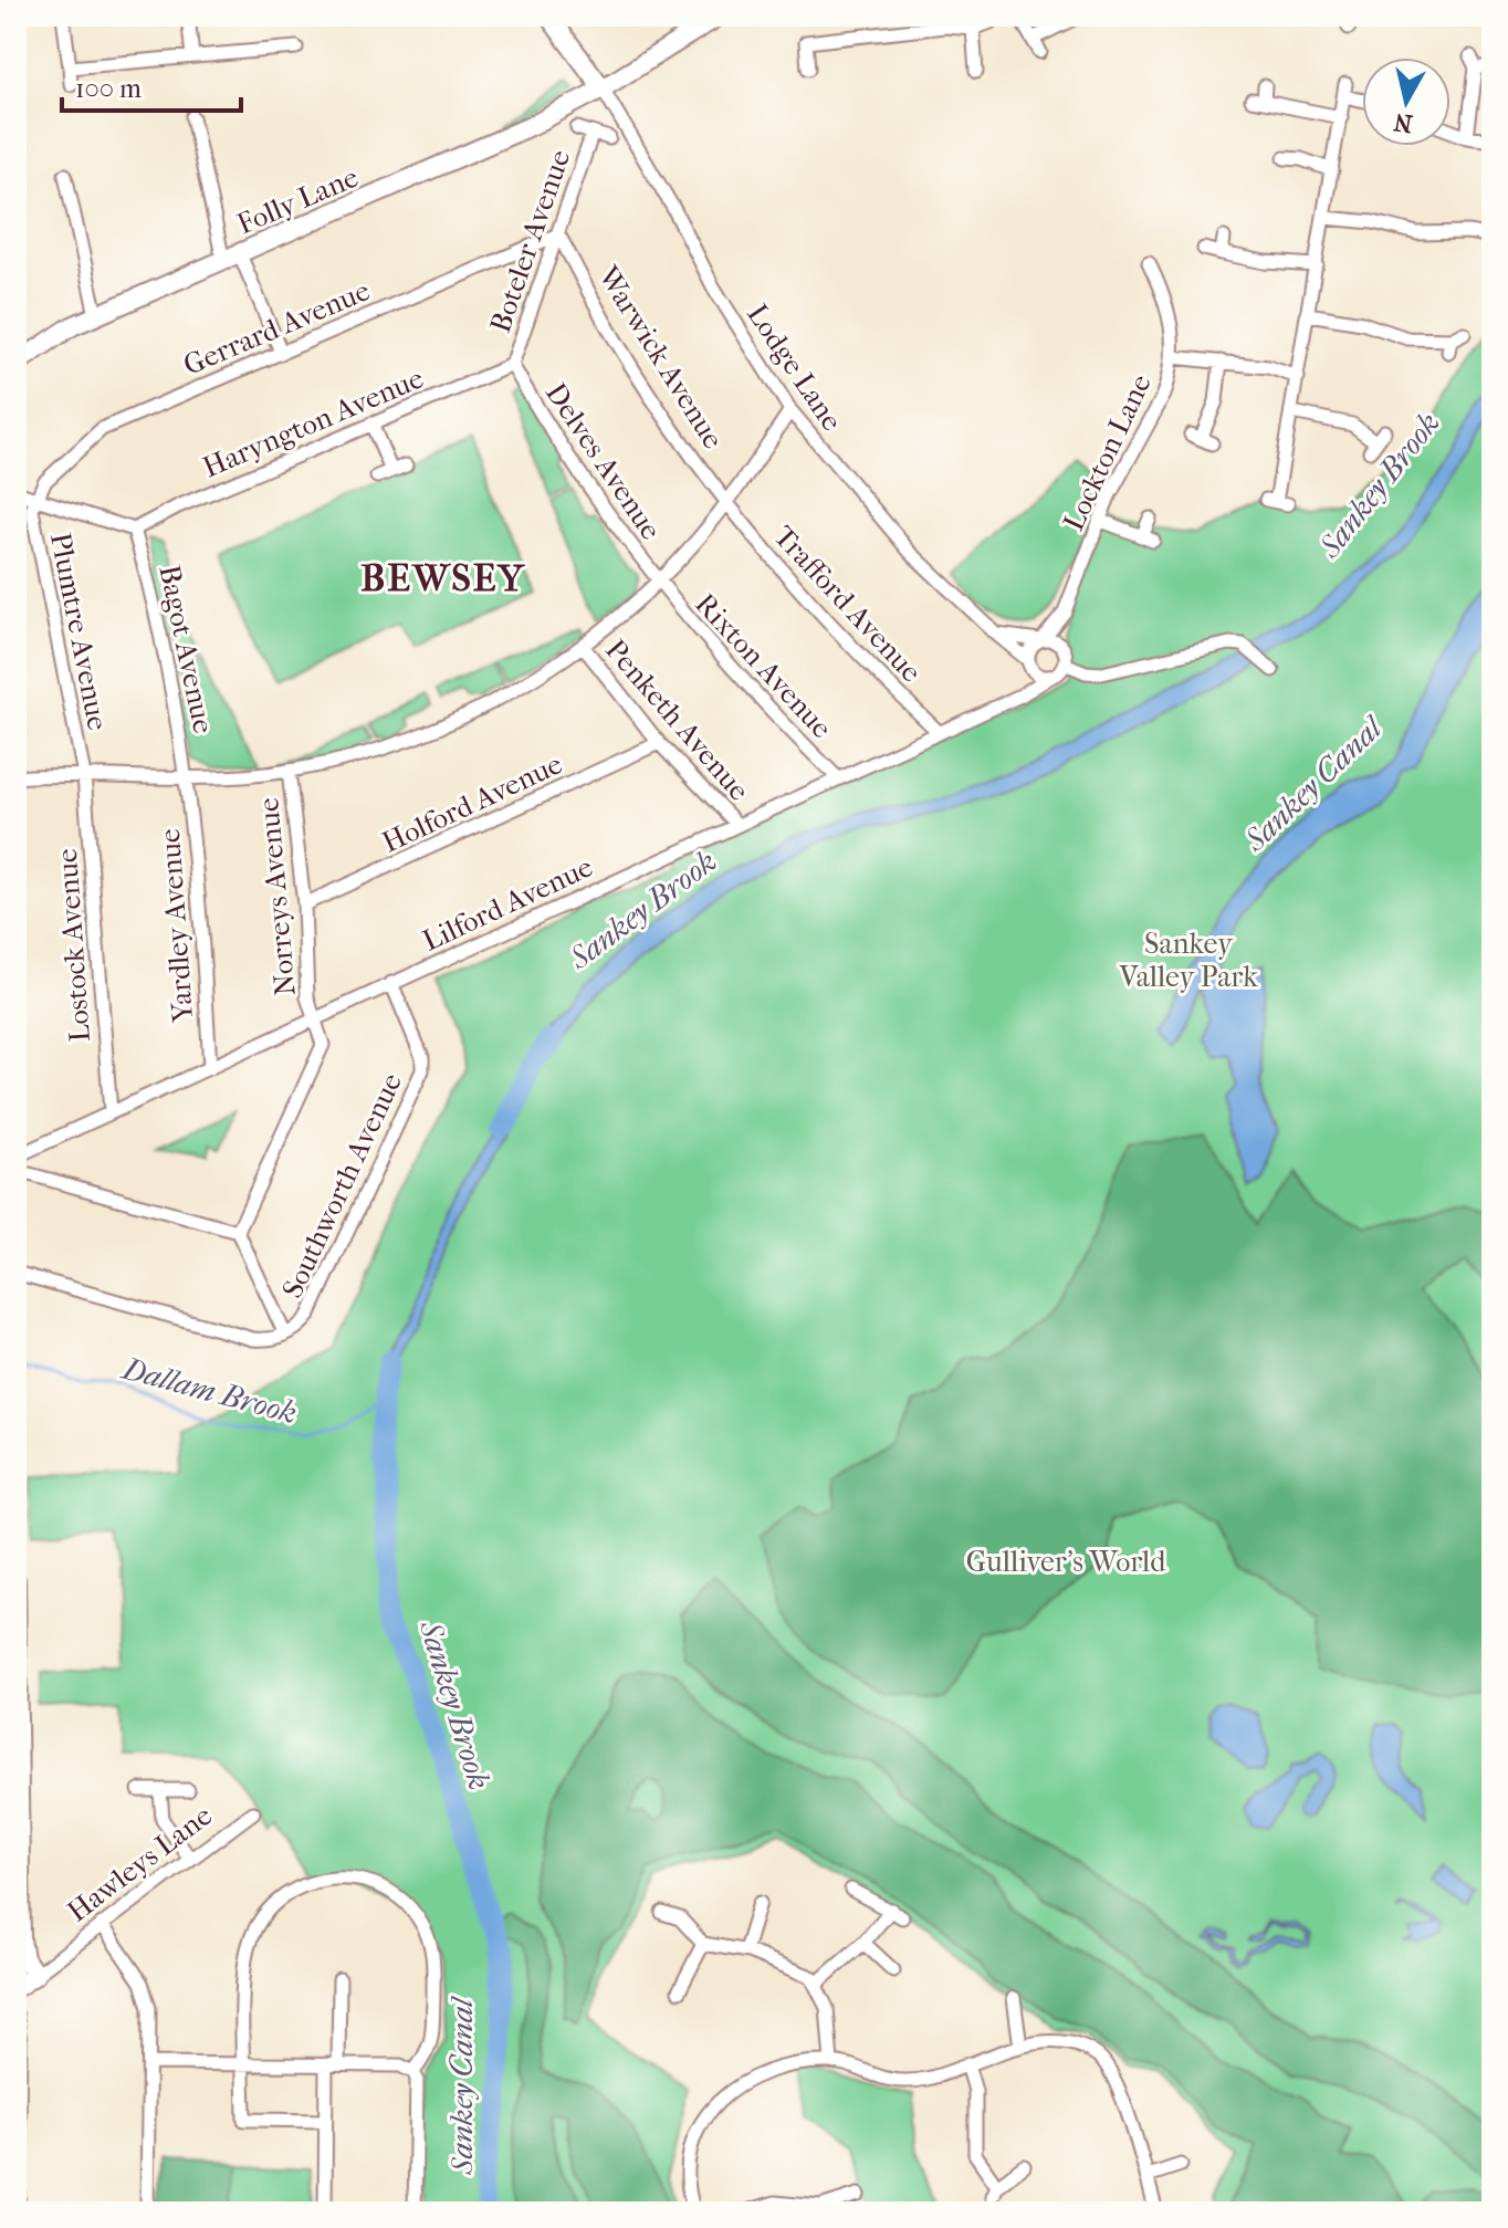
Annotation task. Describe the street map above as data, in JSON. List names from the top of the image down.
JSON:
{
  "streets": {
    "street": [
      "Folly Lane",
      "Boteler Avenue",
      "Gerrard Avenue",
      "Warwick Avenue",
      "Lodge Lane",
      "Haryngton Avenue",
      "Lockton Lane",
      "Delves Avenue",
      "Trafford Avenue",
      "Plumtre Avenue",
      "Bagot Avenue",
      "Rixton Avenue",
      "Penketh Avenue",
      "Holford Avenue",
      "Norreys Avenue",
      "Lilford Avenue",
      "Yardley Avenue",
      "Lostock Avenue",
      "Southworth Avenue",
      "Hawleys Lane"
    ]
  },
  "crossings": [
    ["Folly Lane", "Lodge Lane"],
    ["Boteler Avenue", "Gerrard Avenue"],
    ["Boteler Avenue", "Warwick Avenue"],
    ["Boteler Avenue", "Haryngton Avenue"],
    ["Boteler Avenue", "Delves Avenue"],
    ["Gerrard Avenue", "Warwick Avenue"],
    ["Gerrard Avenue", "Plumtre Avenue"],
    ["Warwick Avenue", "Trafford Avenue"],
    ["Lodge Lane", "Lockton Lane"],
    ["Lodge Lane", "Lilford Avenue"],
    ["Haryngton Avenue", "Delves Avenue"],
    ["Haryngton Avenue", "Bagot Avenue"],
    ["Lockton Lane", "Lilford Avenue"],
    ["Delves Avenue", "Rixton Avenue"],
    ["Trafford Avenue", "Lilford Avenue"],
    ["Plumtre Avenue", "Lostock Avenue"],
    ["Bagot Avenue", "Yardley Avenue"],
    ["Rixton Avenue", "Lilford Avenue"],
    ["Penketh Avenue", "Holford Avenue"],
    ["Penketh Avenue", "Lilford Avenue"],
    ["Holford Avenue", "Norreys Avenue"],
    ["Norreys Avenue", "Lilford Avenue"],
    ["Lilford Avenue", "Yardley Avenue"],
    ["Lilford Avenue", "Lostock Avenue"],
    ["Lilford Avenue", "Southworth Avenue"]
  ],
  "districts": ["BEWSEY"],
  "water": ["Sankey Brook", "Sankey Canal", "Dallam Brook"],
  "parks": ["Sankey Valley Park", "Gulliver's World"],
  "scale_bar": "100 m",
  "north": "bottom"
}
